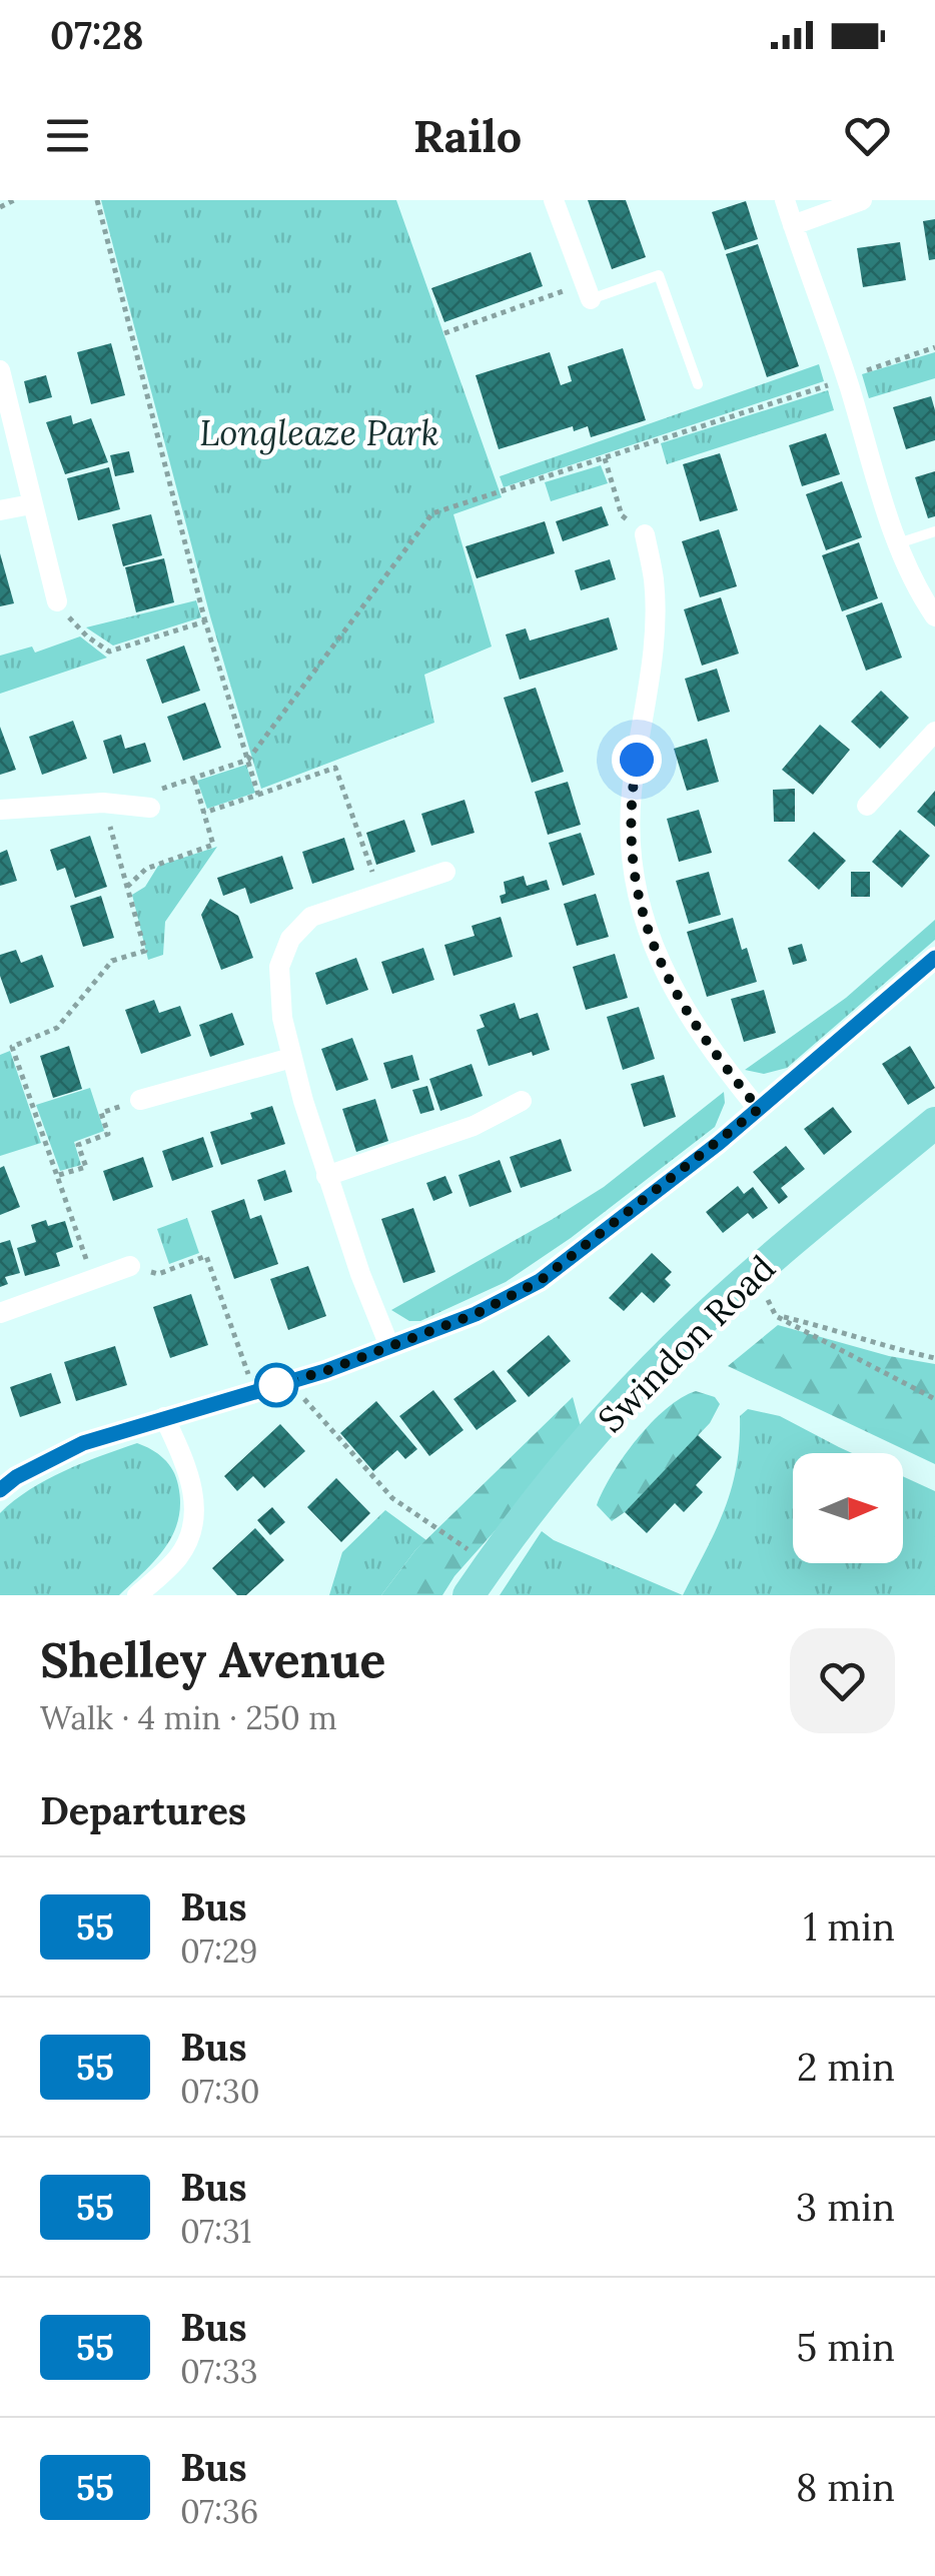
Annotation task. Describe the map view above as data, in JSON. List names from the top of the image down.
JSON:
{
  "streets": {
    "main road": ["Swindon Road"]
  },
  "parks": ["Longleaze Park"],
  "lines": ["bus line 55"],
  "north": "right",
  "page": {
    "status": "07:28",
    "header": "Railo",
    "heading": [
      ["Shelley Avenue", "Walk · 4 min · 250 m"],
      "Departures"
    ],
    "list": [
      {
        "mark": "55",
        "name": "Bus",
        "note": "07:29",
        "value": "1 min"
      },
      {
        "mark": "55",
        "name": "Bus",
        "note": "07:30",
        "value": "2 min"
      },
      {
        "mark": "55",
        "name": "Bus",
        "note": "07:31",
        "value": "3 min"
      },
      {
        "mark": "55",
        "name": "Bus",
        "note": "07:33",
        "value": "5 min"
      },
      {
        "mark": "55",
        "name": "Bus",
        "note": "07:36",
        "value": "8 min"
      }
    ]
  }
}
